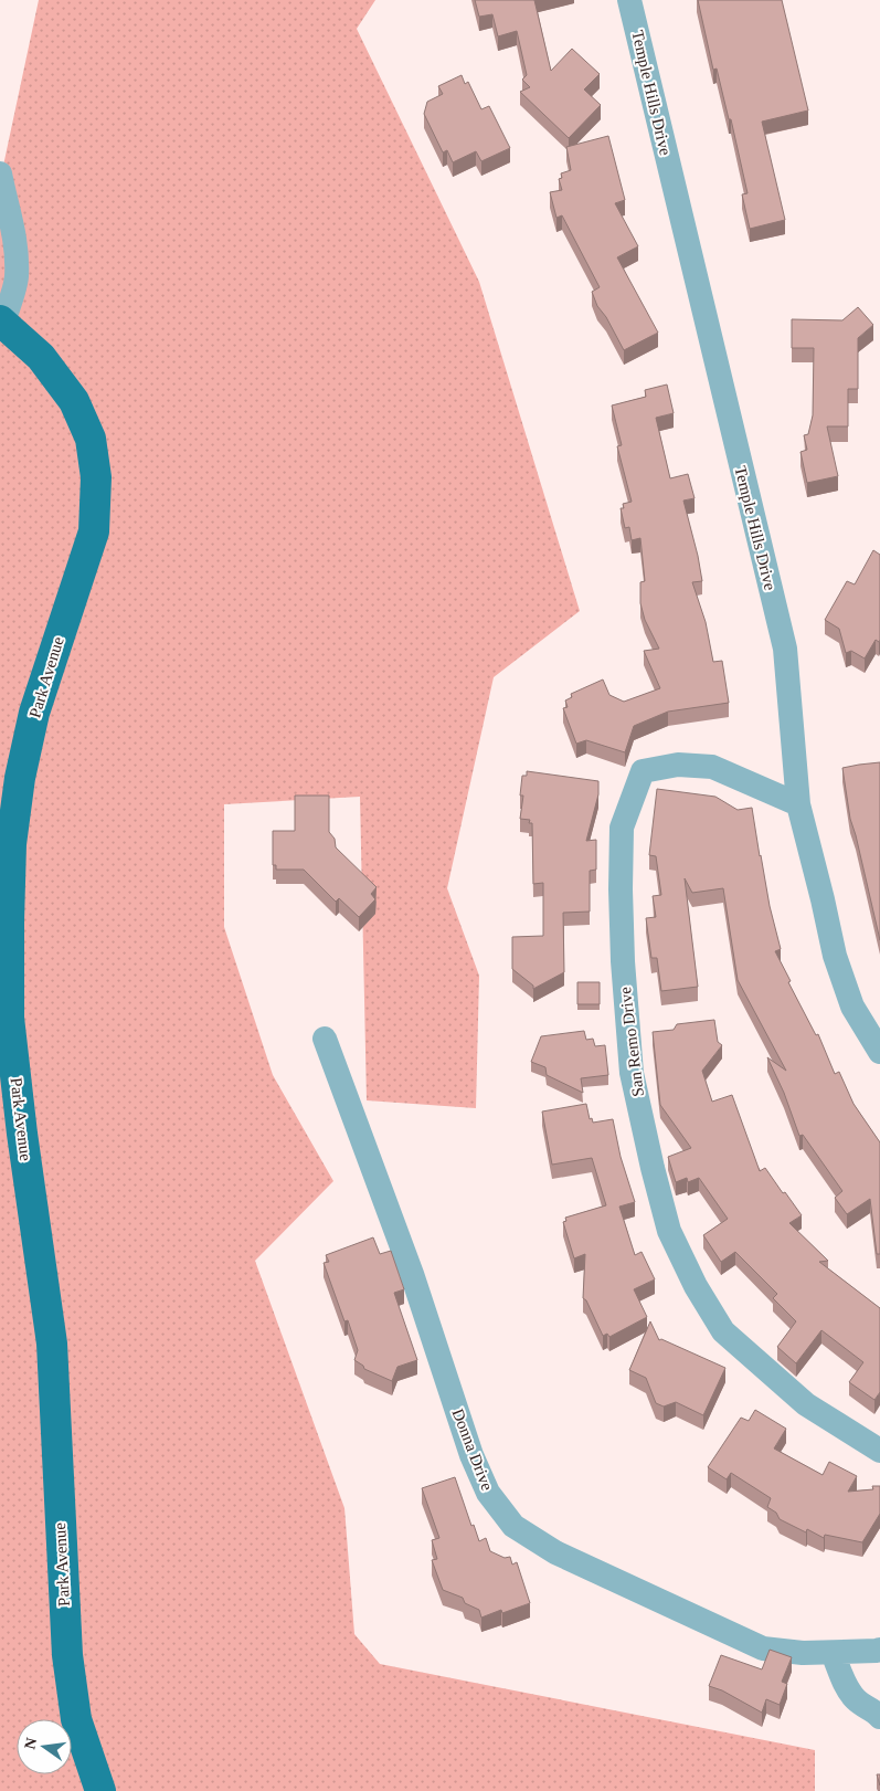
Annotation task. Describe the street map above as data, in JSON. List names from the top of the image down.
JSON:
{
  "streets": {
    "main road": ["Park Avenue"],
    "street": ["Temple Hills Drive", "San Remo Drive", "Donna Drive"]
  },
  "crossings": [
    ["Temple Hills Drive", "San Remo Drive"]
  ],
  "north": "left"
}
